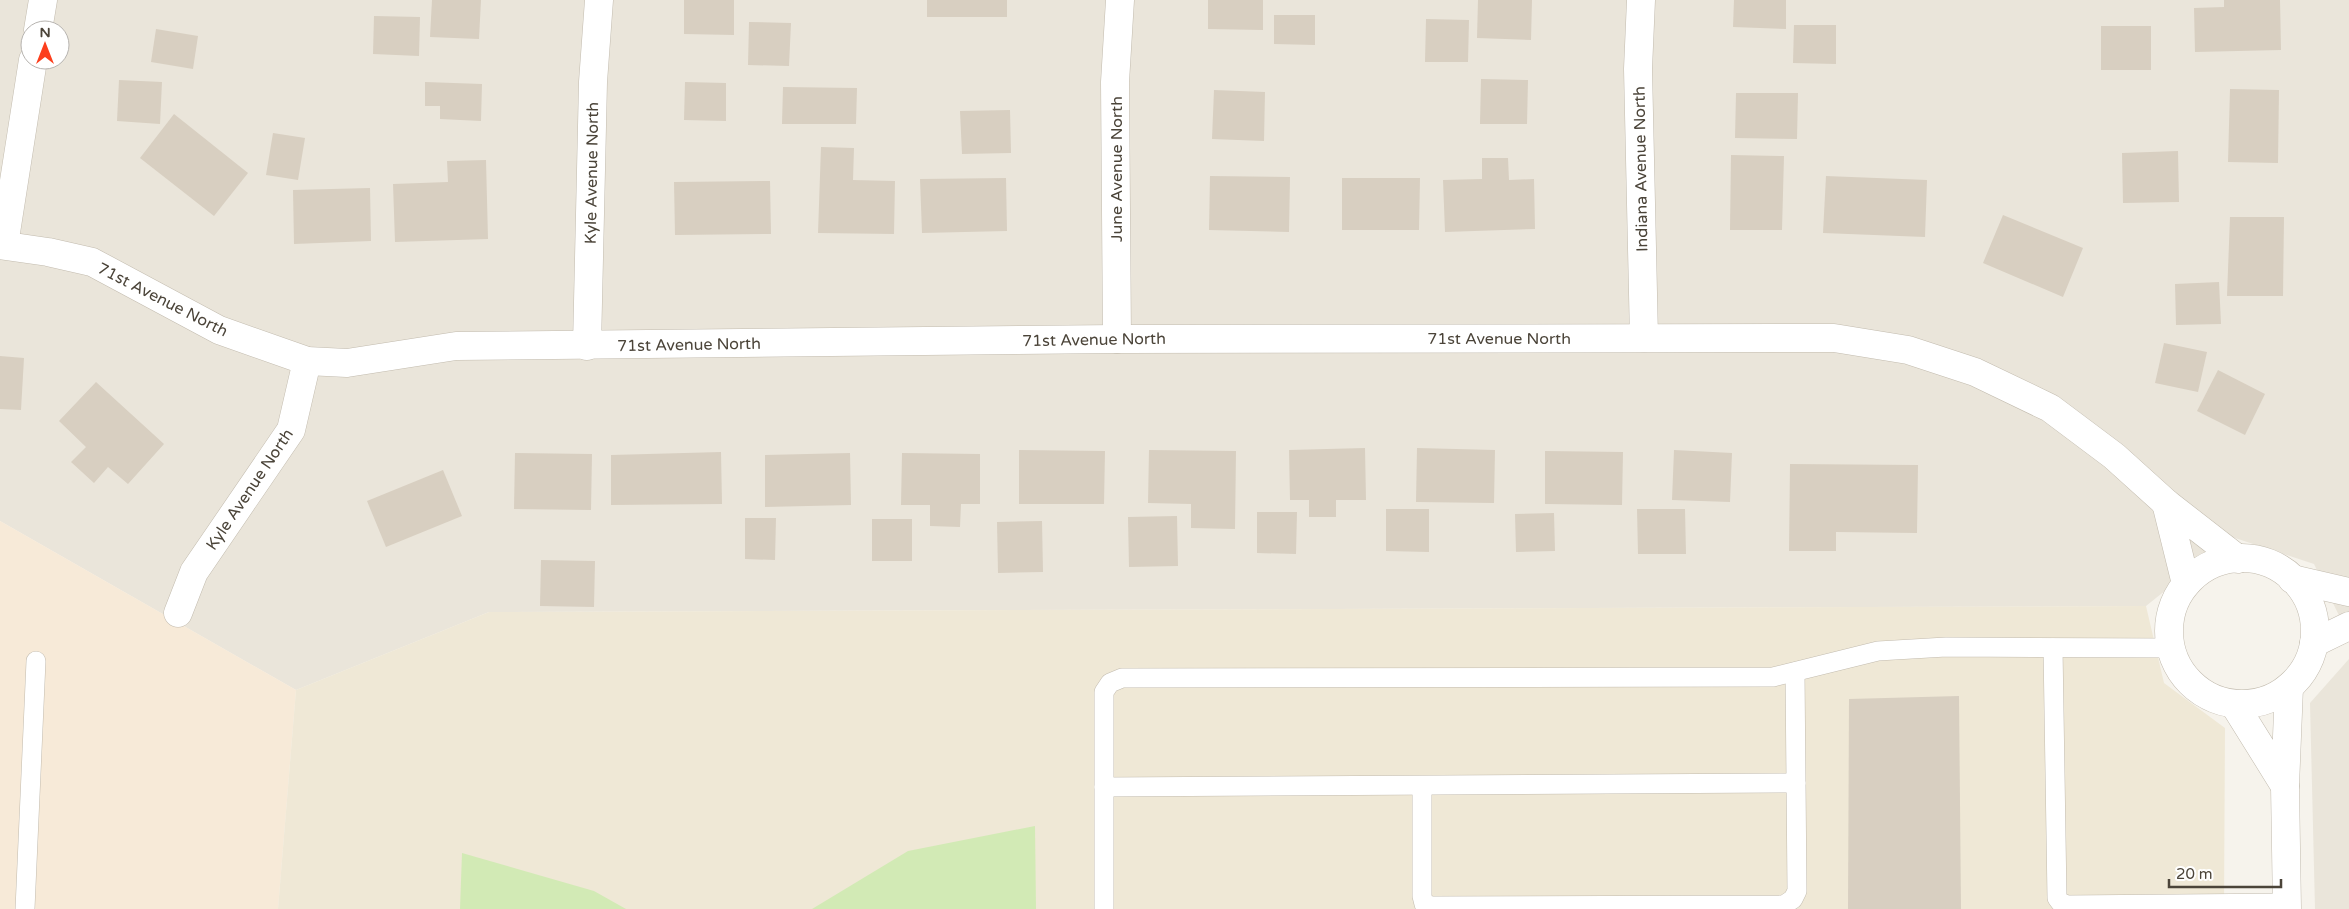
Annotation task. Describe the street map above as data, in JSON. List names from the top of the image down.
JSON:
{
  "streets": {
    "street": [
      "June Avenue North",
      "Indiana Avenue North",
      "Kyle Avenue North",
      "71st Avenue North"
    ]
  },
  "crossings": [
    ["June Avenue North", "71st Avenue North"],
    ["Indiana Avenue North", "71st Avenue North"],
    ["Kyle Avenue North", "71st Avenue North"]
  ],
  "scale_bar": "20 m",
  "north": "top"
}
